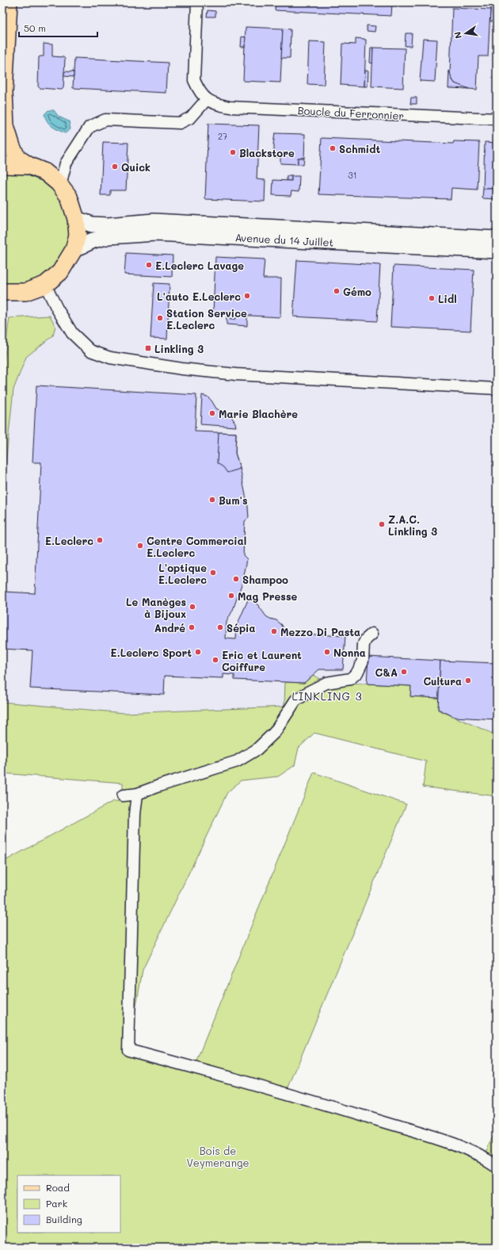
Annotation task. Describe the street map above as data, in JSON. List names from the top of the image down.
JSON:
{
  "streets": {
    "main road": ["Avenue du 14 Juillet"],
    "street": ["Boucle du Ferronnier"]
  },
  "districts": ["LINKLING 3"],
  "parks": ["Bois de Veymerange"],
  "places": {
    "other": [
      "Schmidt",
      "Blackstore",
      "Quick",
      "E.Leclerc Lavage",
      "Gémo",
      "L'auto E.Leclerc",
      "Lidl",
      "Station Service E.Leclerc",
      "Marie Blachère",
      "Bum's",
      "Z.A.C. Linkling 3",
      "E.Leclerc",
      "Centre Commercial E.Leclerc",
      "L'optique E.Leclerc",
      "Shampoo",
      "Mag Presse",
      "Le Manèges à Bijoux",
      "André",
      "Sépia",
      "Mezzo Di Pasta",
      "E.Leclerc Sport",
      "Nonna",
      "Eric et Laurent Coiffure",
      "C&A",
      "Cultura"
    ],
    "transit": ["Linkling 3"]
  },
  "house_numbers": ["27", "31"],
  "legend": ["Road", "Park", "Building"],
  "scale_bar": "50 m",
  "north": "left"
}
